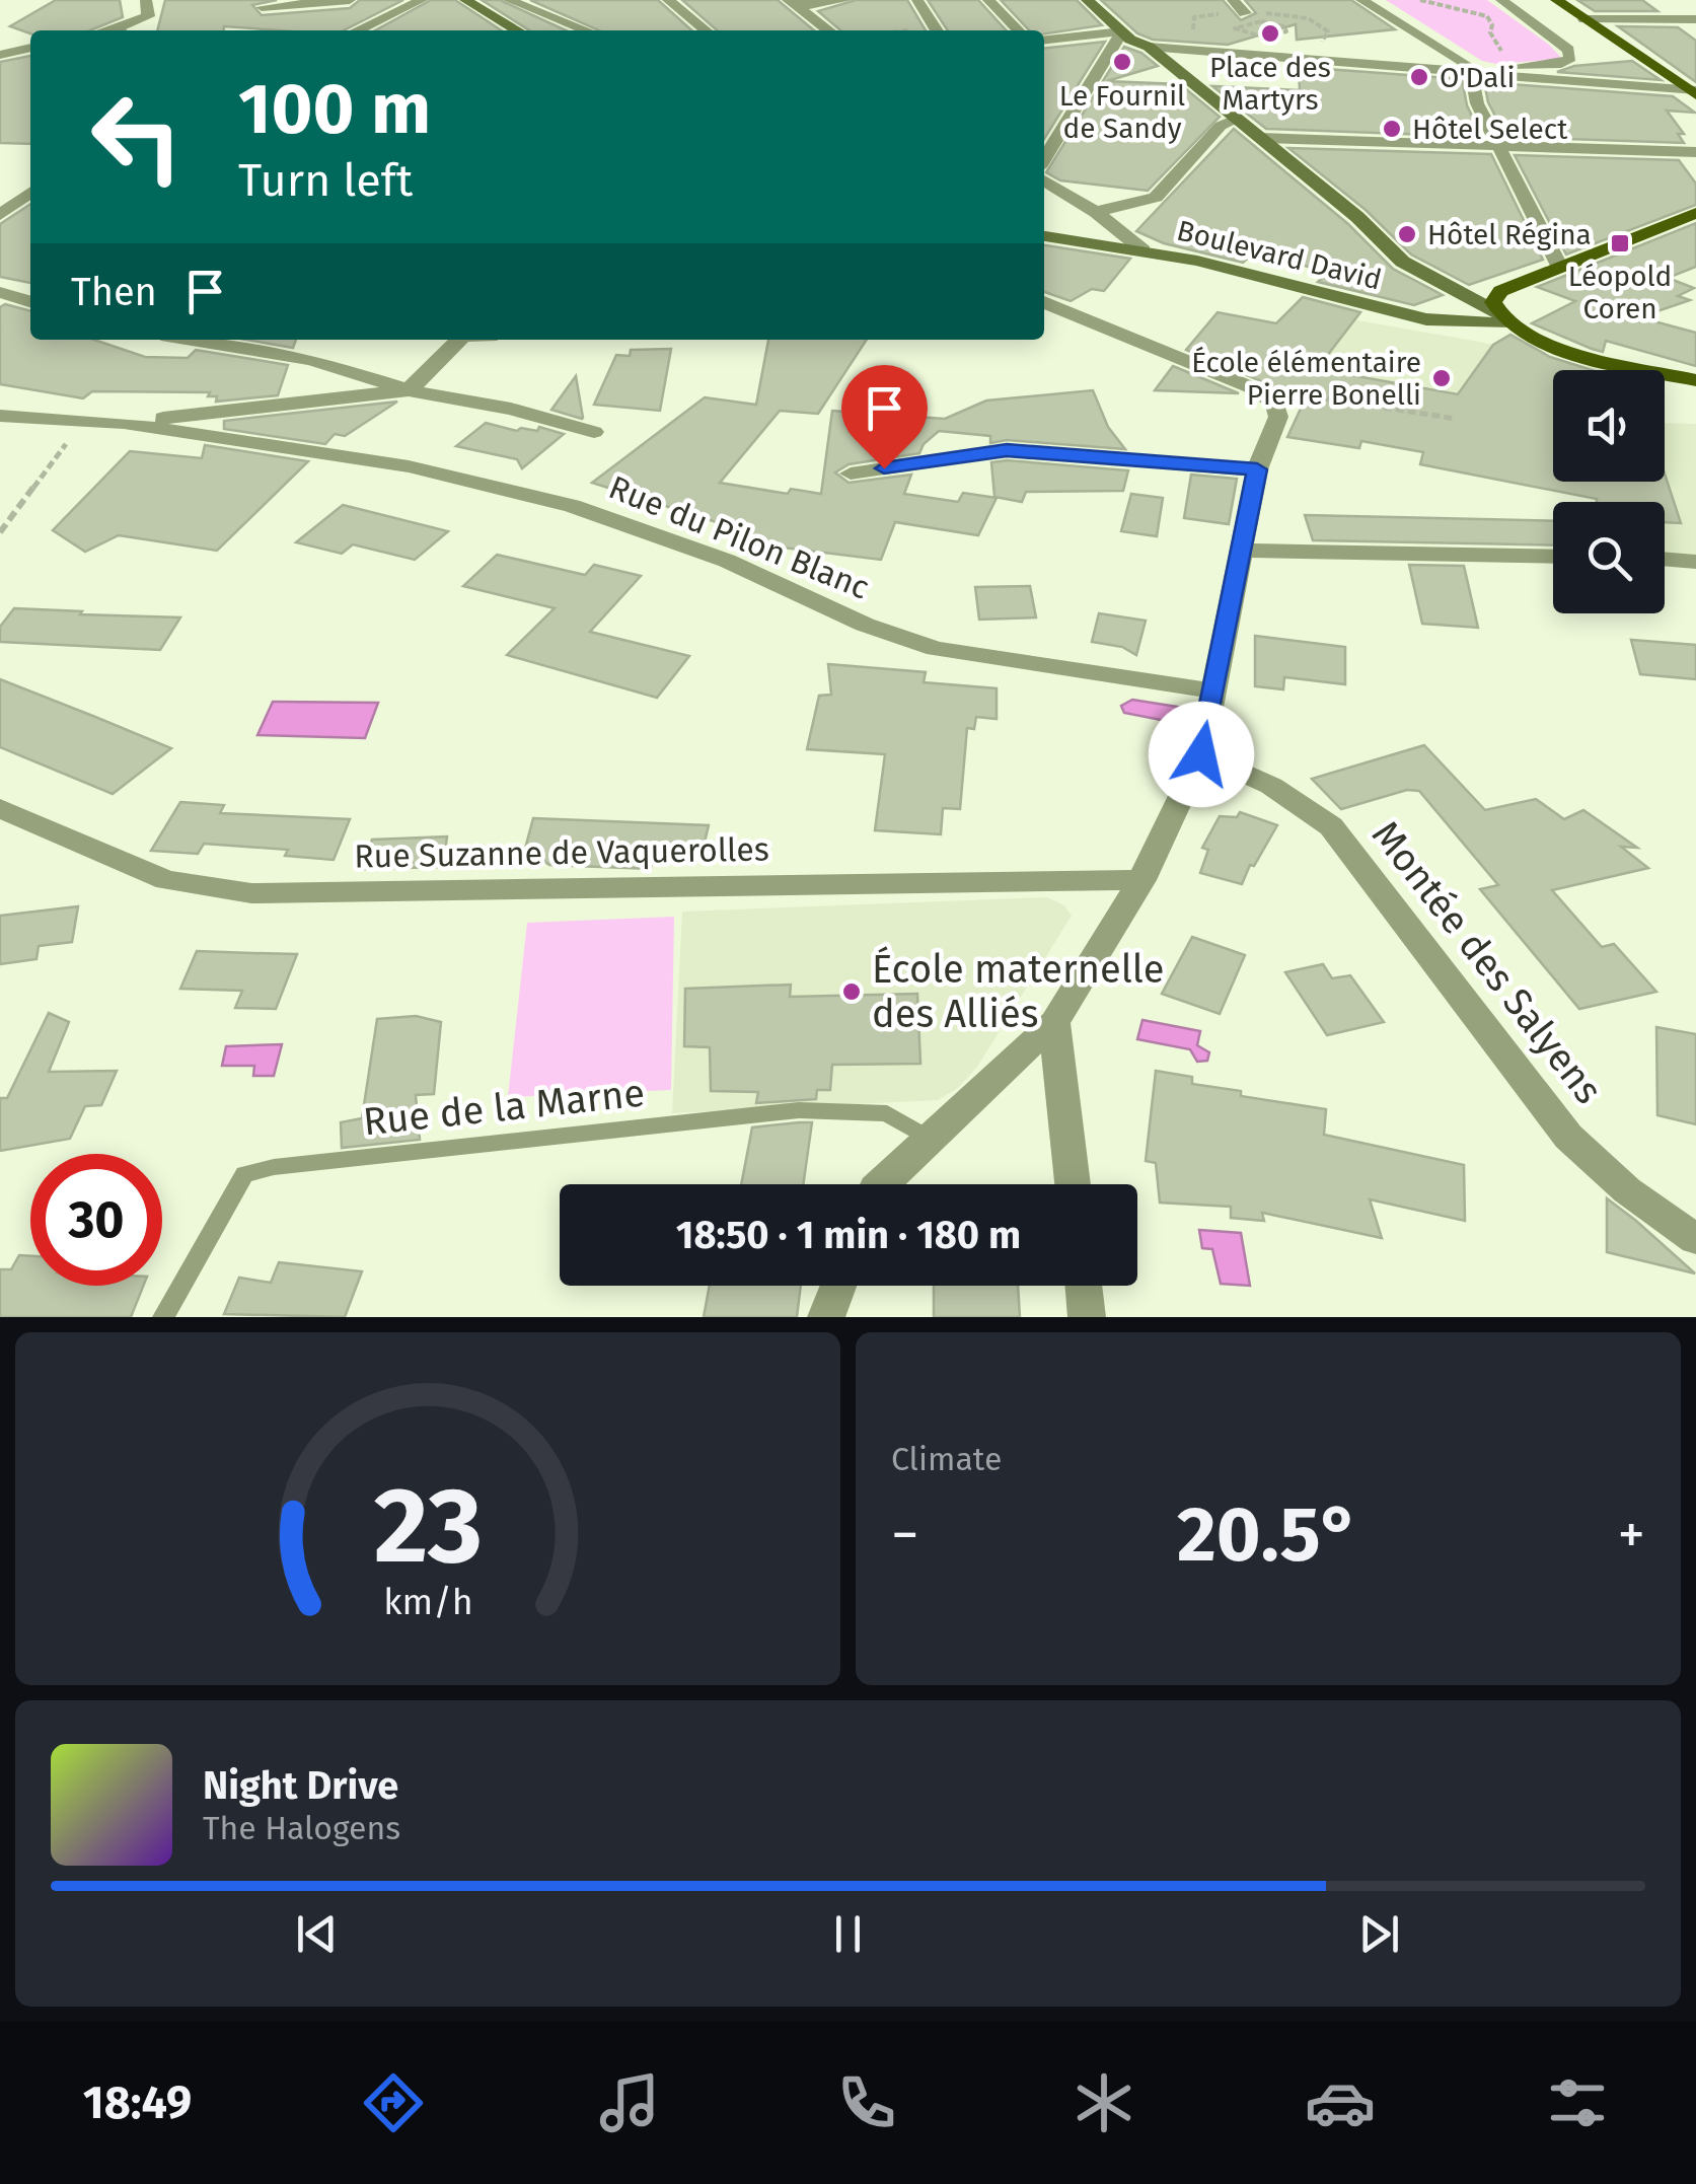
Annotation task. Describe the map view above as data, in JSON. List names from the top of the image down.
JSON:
{
  "streets": {
    "street": [
      "Boulevard David",
      "Rue du Pilon Blanc",
      "Rue Suzanne de Vaquerolles",
      "Montée des Salyens"
    ],
    "lane": ["Rue de la Marne"]
  },
  "places": {
    "other": [
      "Place des Martyrs",
      "Le Fournil de Sandy",
      "O'Dali",
      "Hôtel Select",
      "Hôtel Régina",
      "École élémentaire Pierre Bonelli",
      "École maternelle des Alliés"
    ],
    "transit": ["Léopold Coren"]
  },
  "page": {
    "turn": ["100 m", "Turn left"],
    "then": "Then",
    "limit": "30",
    "trip": "18:50 · 1 min · 180 m",
    "tile": "Climate",
    "heat": ["−", "20.5°", "+"],
    "song": ["Night Drive", "The Halogens"],
    "tabs": "18:49",
    "gauge": ["23", "km/h"]
  }
}
